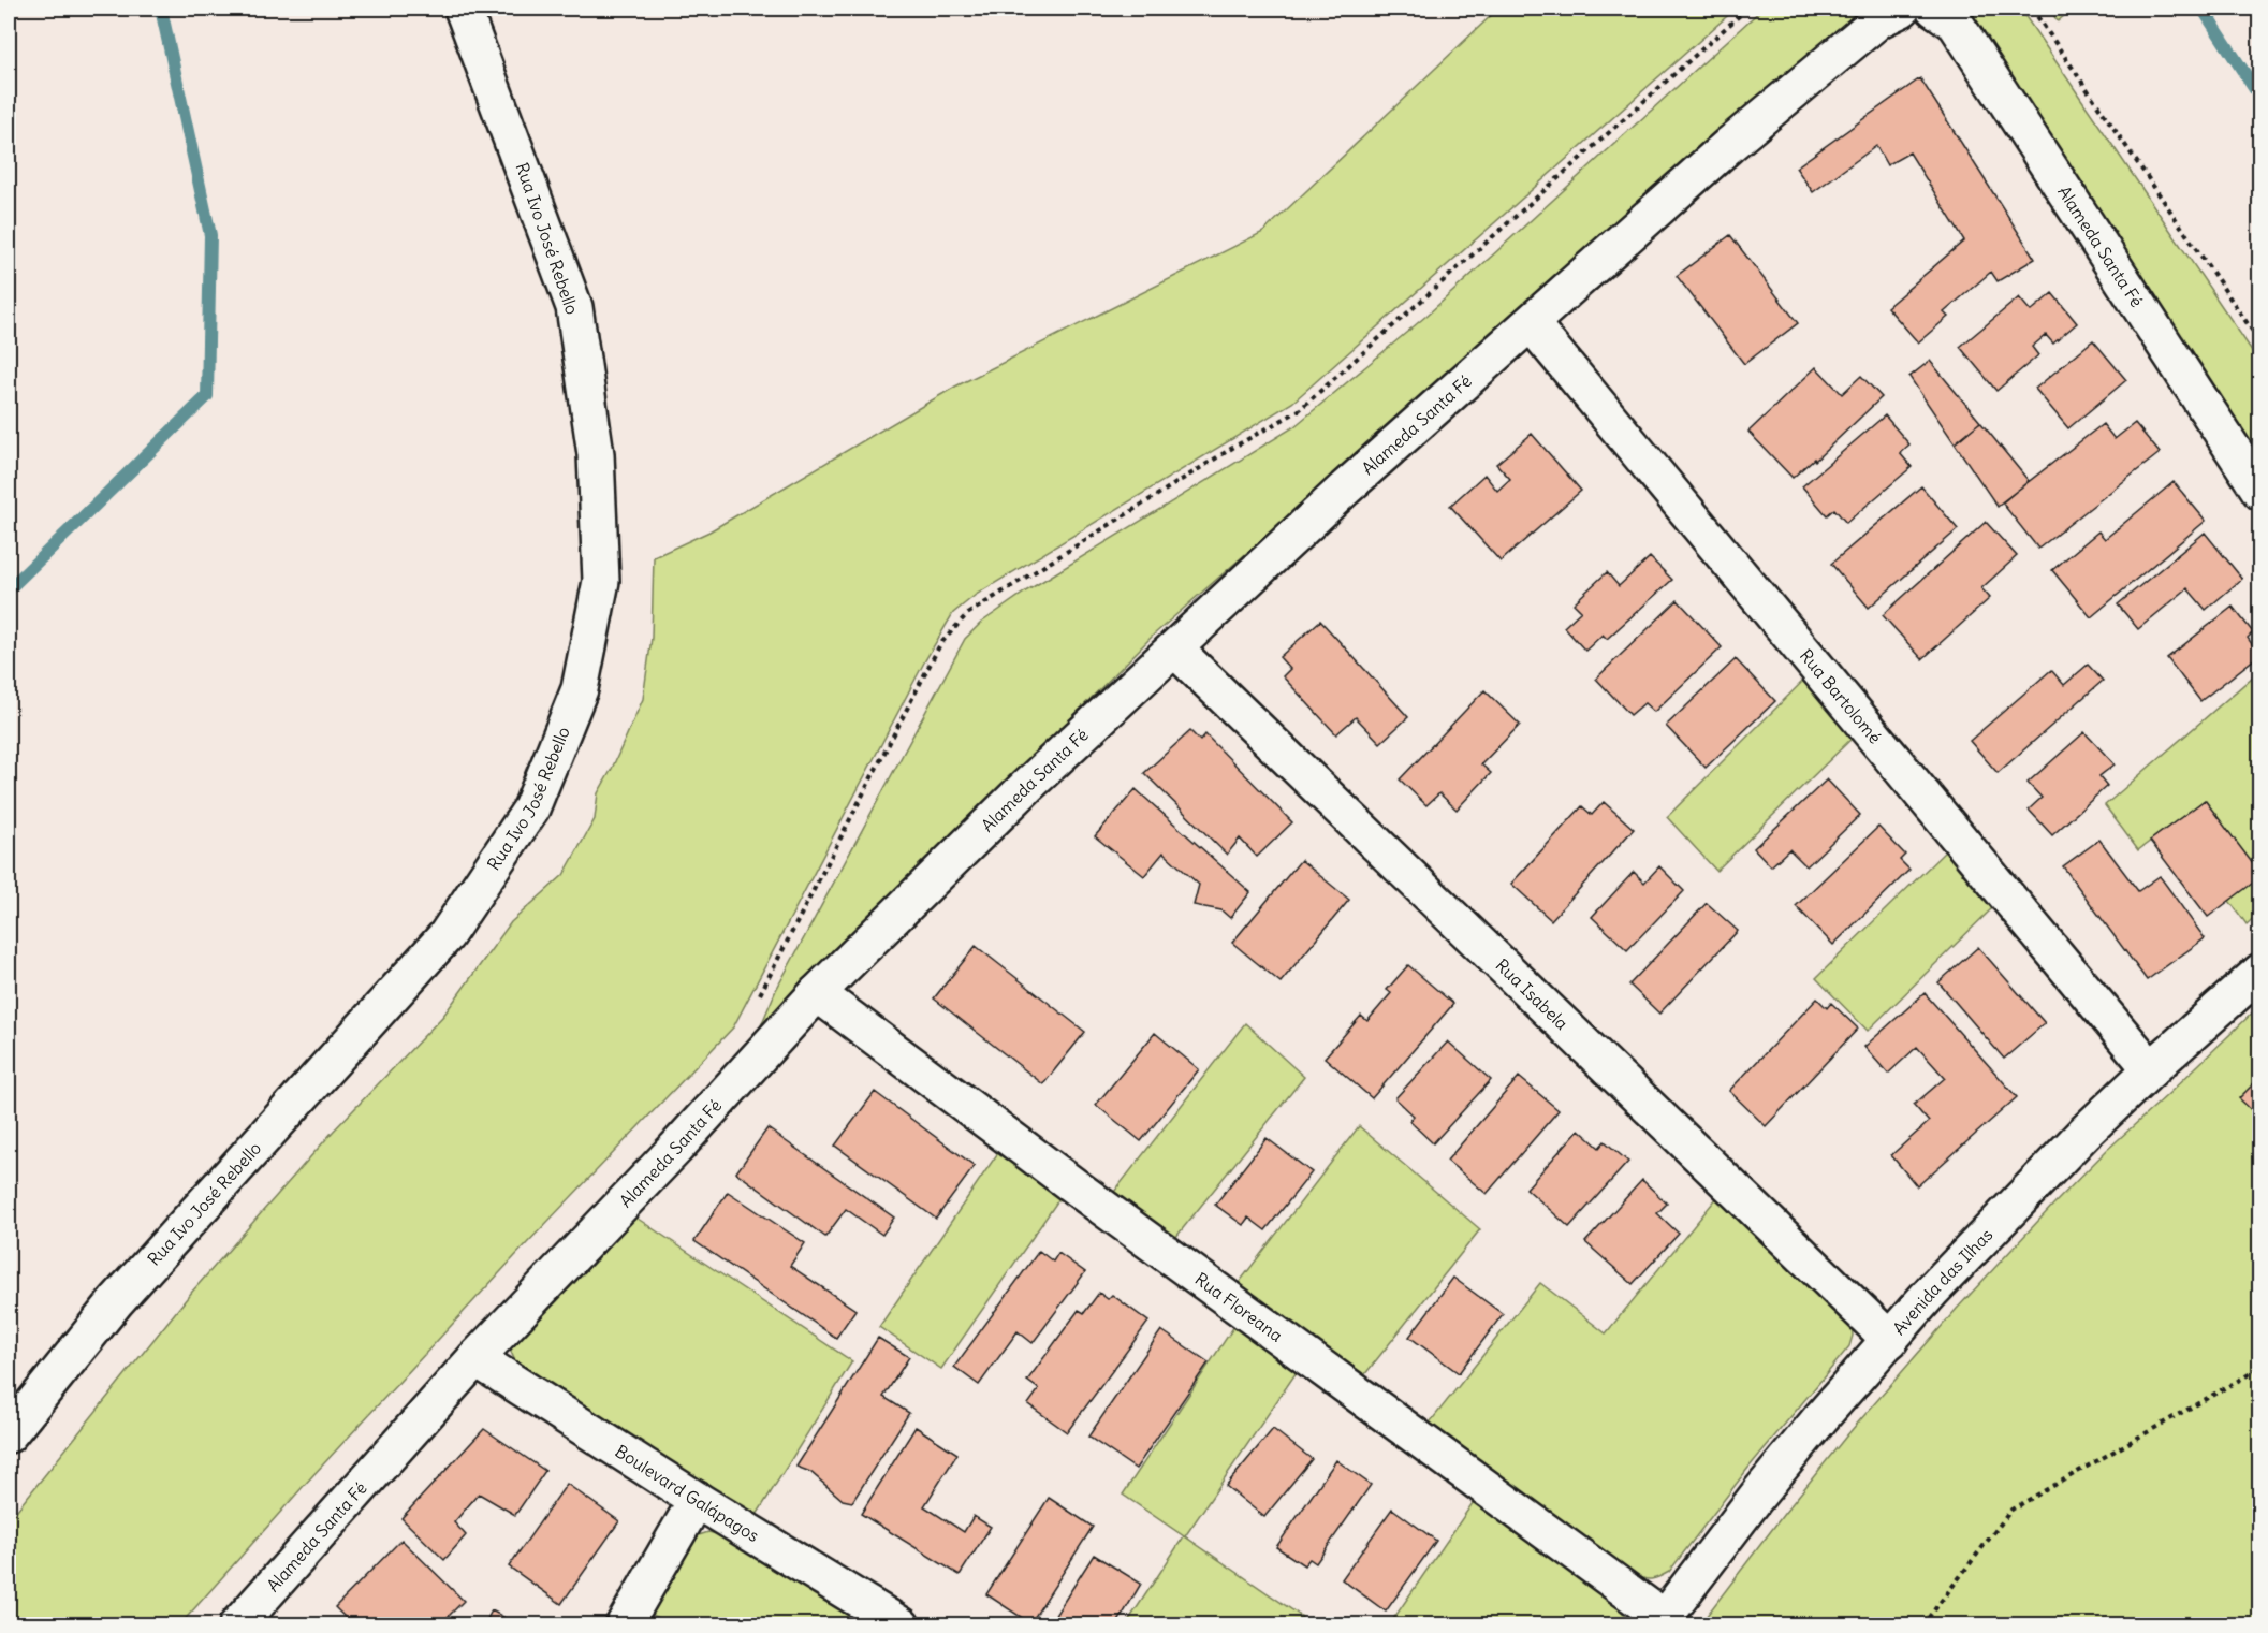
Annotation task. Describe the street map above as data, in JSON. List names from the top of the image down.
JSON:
{
  "streets": {
    "street": [
      "Rua Ivo José Rebello",
      "Alameda Santa Fé",
      "Rua Bartolomé",
      "Rua Isabela",
      "Avenida das Ilhas",
      "Rua Floreana",
      "Boulevard Galápagos"
    ]
  },
  "crossings": [
    ["Alameda Santa Fé", "Rua Bartolomé"],
    ["Alameda Santa Fé", "Rua Isabela"],
    ["Alameda Santa Fé", "Rua Floreana"],
    ["Alameda Santa Fé", "Boulevard Galápagos"],
    ["Rua Bartolomé", "Avenida das Ilhas"],
    ["Rua Isabela", "Avenida das Ilhas"],
    ["Avenida das Ilhas", "Rua Floreana"]
  ]
}
